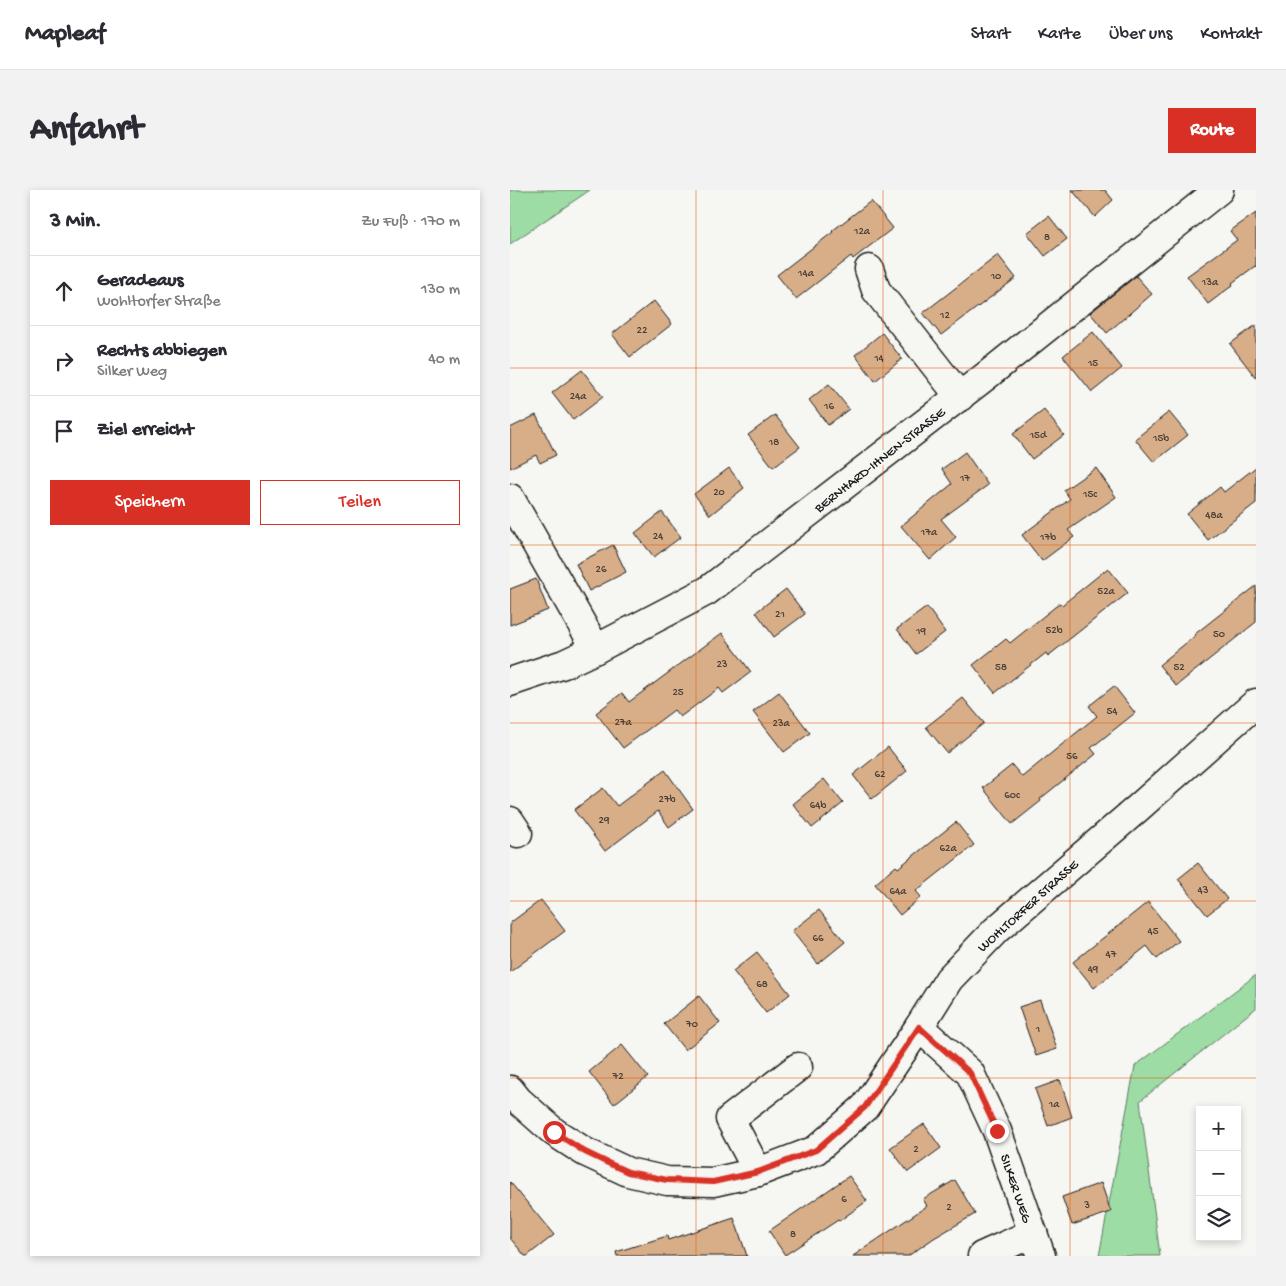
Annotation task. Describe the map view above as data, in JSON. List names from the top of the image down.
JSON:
{
  "streets": {
    "street": ["BERNHARD-IHNEN-STRASSE", "WOHLTORFER STRASSE", "SILKER WEG"]
  },
  "crossings": [
    ["WOHLTORFER STRASSE", "SILKER WEG"]
  ],
  "house_numbers": [
    "12a",
    "8",
    "14a",
    "10",
    "13a",
    "12",
    "22",
    "14",
    "15",
    "24a",
    "16",
    "15d",
    "15b",
    "18",
    "17",
    "20",
    "15c",
    "48a",
    "17a",
    "24",
    "17b",
    "26",
    "52a",
    "21",
    "52b",
    "19",
    "50",
    "23",
    "58",
    "52",
    "25",
    "54",
    "27a",
    "23a",
    "56",
    "62",
    "60c",
    "27b",
    "64b",
    "29",
    "62a",
    "43",
    "64a",
    "45",
    "66",
    "47",
    "49",
    "68",
    "70",
    "1",
    "72",
    "1a",
    "2",
    "6",
    "3",
    "2",
    "8"
  ],
  "page": {
    "header": "Mapleaf",
    "nav": [
      "Start",
      "Karte",
      "Über uns",
      "Kontakt"
    ],
    "buttons": [
      "Route",
      ["Speichern", "Teilen"]
    ],
    "title": "Anfahrt",
    "heading": ["3 Min.", "Zu Fuß · 170 m"],
    "list": [
      ["Geradeaus", "Wohltorfer Straße", "130 m"],
      ["Rechts abbiegen", "Silker Weg", "40 m"],
      "Ziel erreicht"
    ],
    "map_buttons": ["+", "−"]
  }
}
